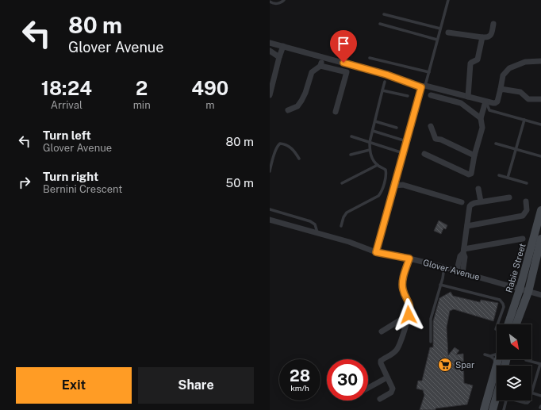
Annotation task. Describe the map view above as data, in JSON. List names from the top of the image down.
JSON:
{
  "streets": {
    "main road": ["Rabie Street"],
    "street": ["Glover Avenue"]
  },
  "crossings": [
    ["Rabie Street", "Glover Avenue"]
  ],
  "places": {
    "supermarket": ["Spar"]
  },
  "north": "bottom right",
  "page": {
    "turn": ["80 m", "Glover Avenue"],
    "eta": [
      "18:24",
      "Arrival",
      "2",
      "min",
      "490",
      "m"
    ],
    "list": [
      {
        "name": "Turn left",
        "note": "Glover Avenue",
        "value": "80 m"
      },
      {
        "name": "Turn right",
        "note": "Bernini Crescent",
        "value": "50 m"
      }
    ],
    "speed": "28 km/h",
    "limit": "30",
    "buttons": ["Exit", "Share"]
  }
}
